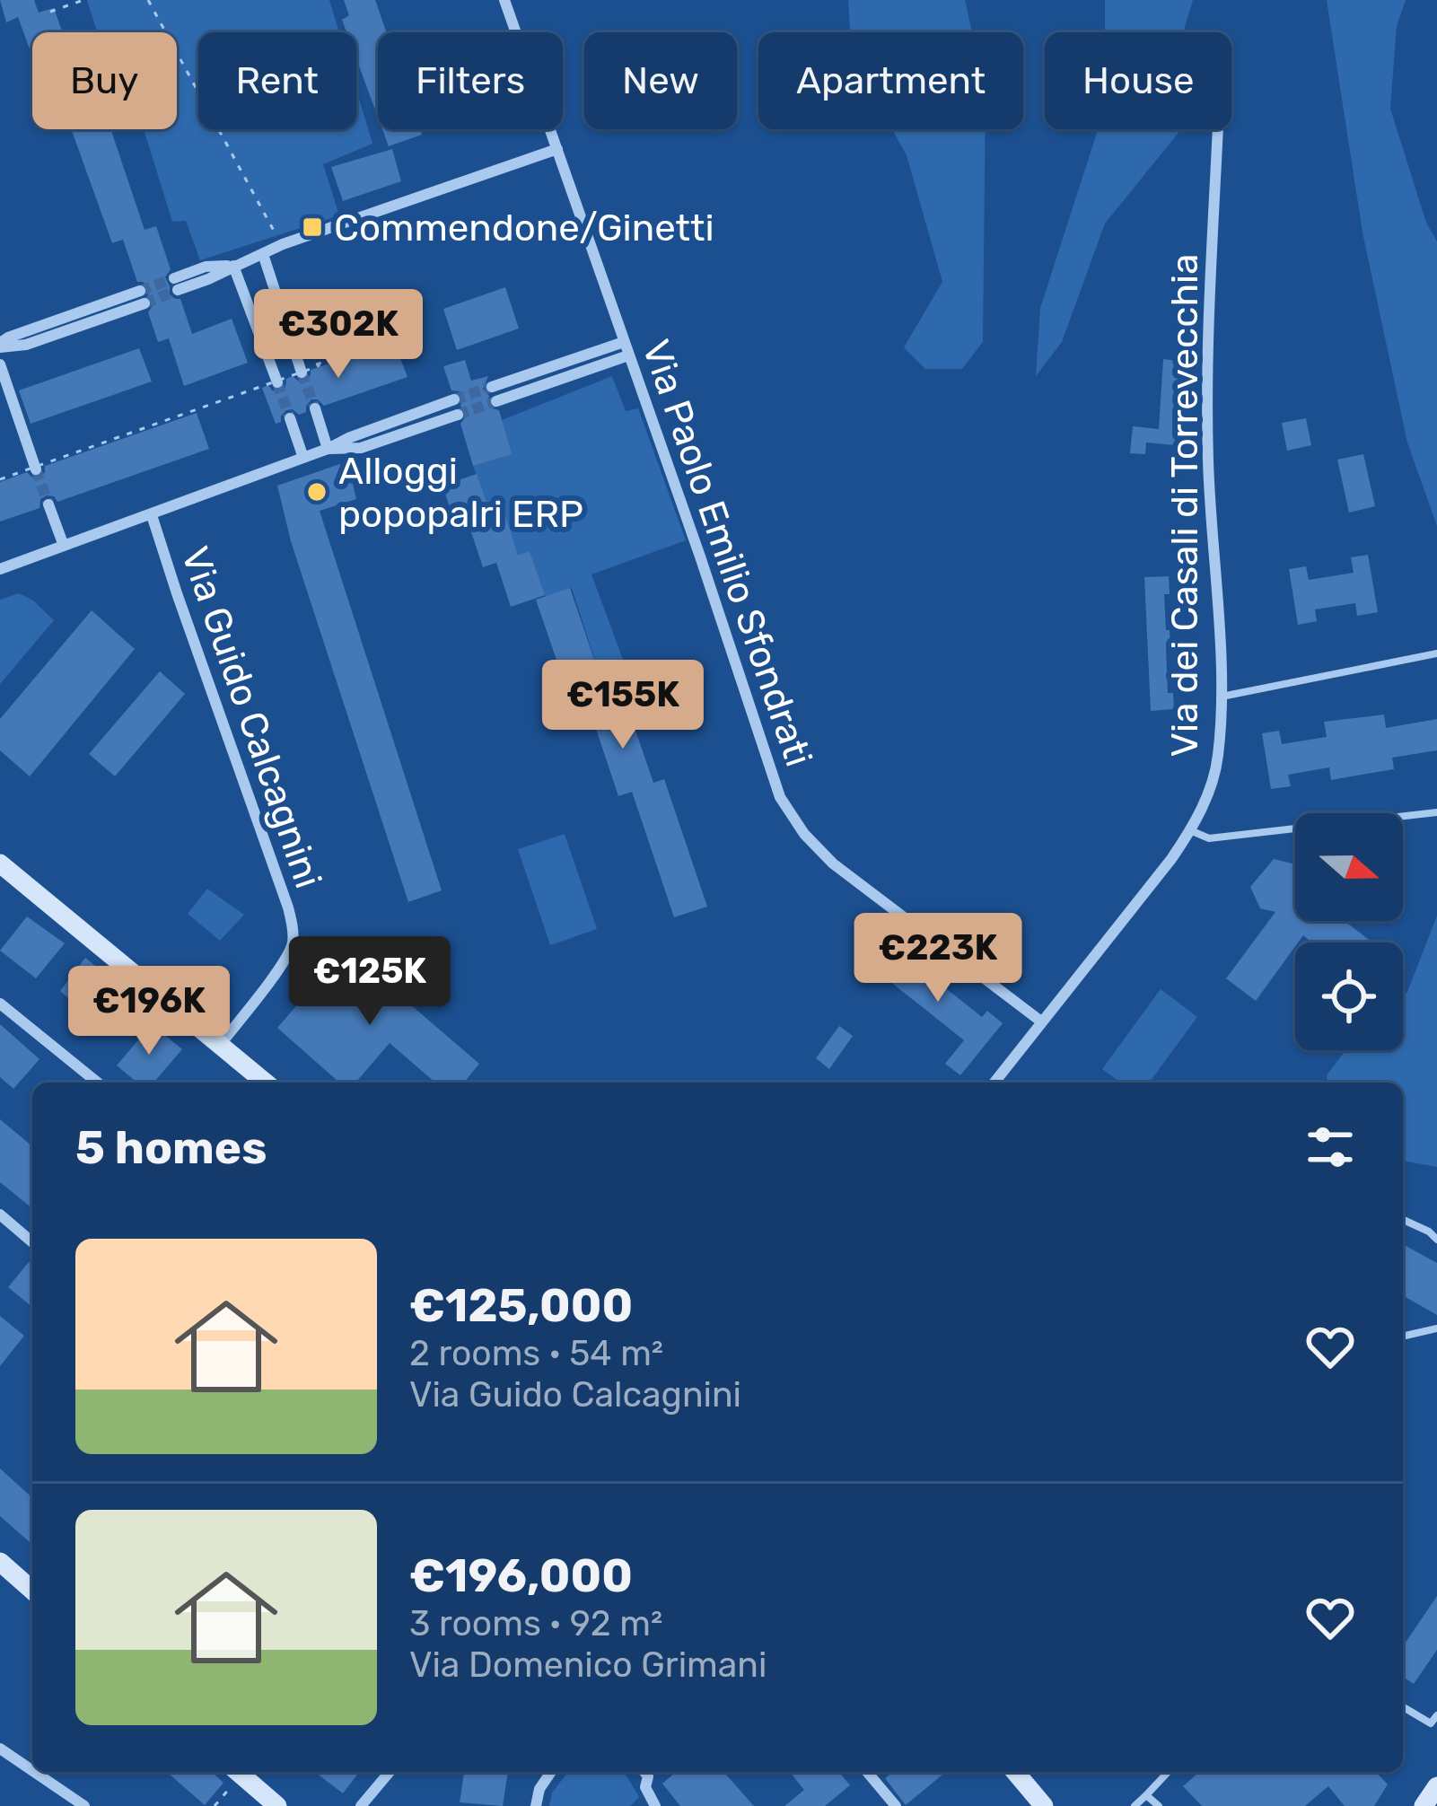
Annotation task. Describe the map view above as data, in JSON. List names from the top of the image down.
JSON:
{
  "streets": {
    "street": ["Via dei Casali di Torrevecchia", "Via Paolo Emilio Sfondrati", "Via Guido Calcagnini"]
  },
  "crossings": [
    ["Via dei Casali di Torrevecchia", "Via Paolo Emilio Sfondrati"]
  ],
  "places": {
    "transit": ["Commendone/Ginetti"],
    "other": ["Alloggi popopalri ERP"]
  },
  "north": "right",
  "page": {
    "chip": [
      "Buy",
      "Rent",
      "Filters",
      "New",
      "Apartment",
      "House"
    ],
    "price": [
      "€302K",
      "€155K",
      "€223K",
      "€125K",
      "€196K"
    ],
    "heading": "5 homes",
    "list": [
      {
        "name": "€125,000",
        "note": "2 rooms · 54 m² · Via Guido Calcagnini"
      },
      {
        "name": "€196,000",
        "note": "3 rooms · 92 m² · Via Domenico Grimani"
      }
    ]
  }
}
